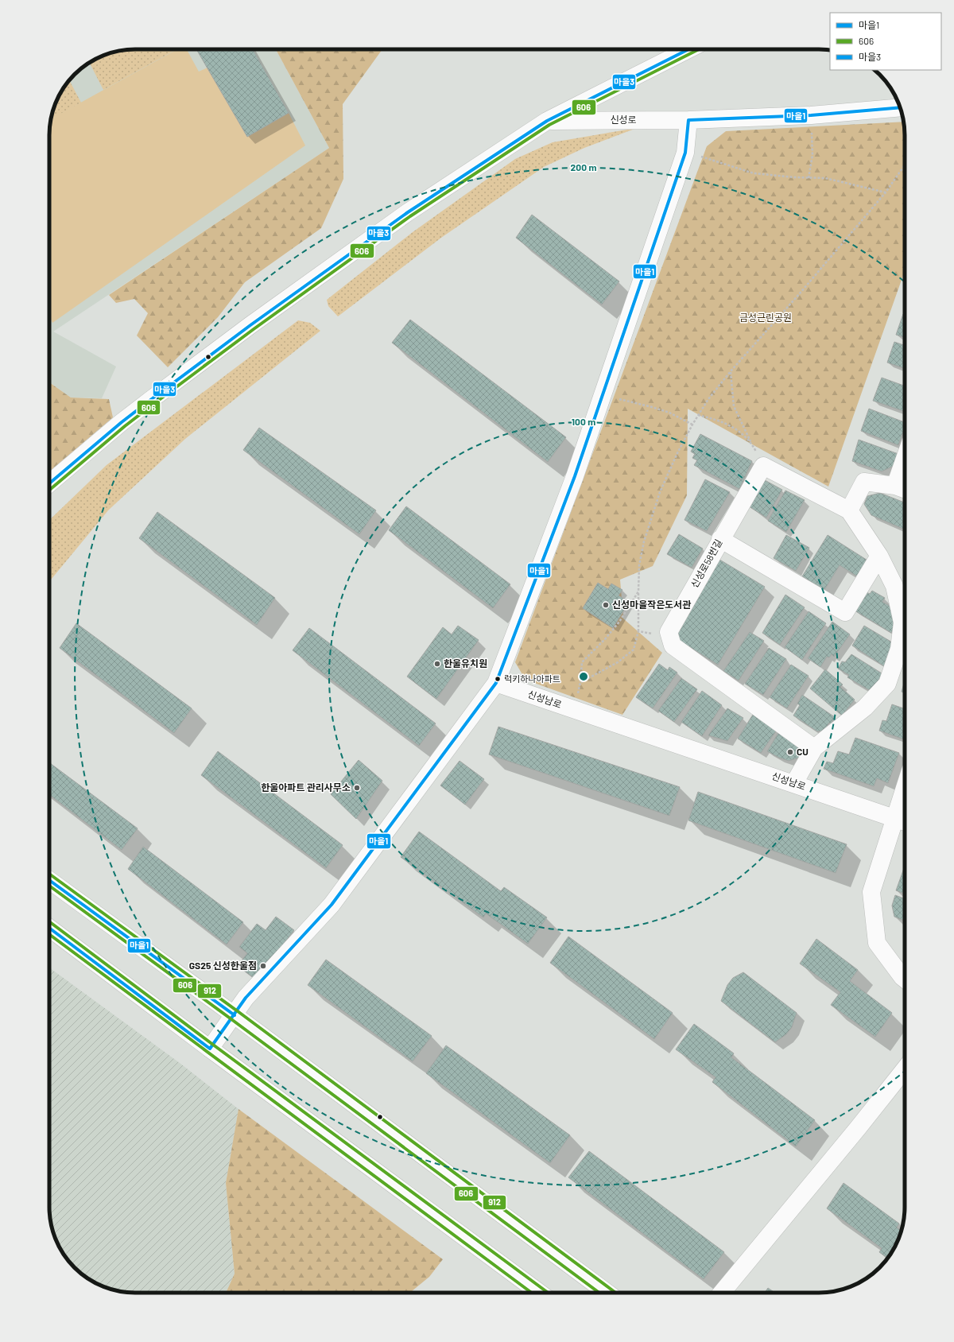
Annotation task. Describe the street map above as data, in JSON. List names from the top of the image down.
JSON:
{
  "streets": {
    "street": ["신성로", "신성로58번길", "신성남로"]
  },
  "parks": ["금성근린공원"],
  "places": [
    "신성마을작은도서관",
    "한울유치원",
    "럭키하나아파트",
    "CU",
    "한울아파트 관리사무소",
    "GS25 신성한울점"
  ],
  "lines": [
    "transit line 606",
    "transit line 마을3",
    "transit line 마을1",
    "transit line 912"
  ],
  "legend": ["마을1", "606", "마을3"],
  "rings": ["200 m", "100 m"]
}
